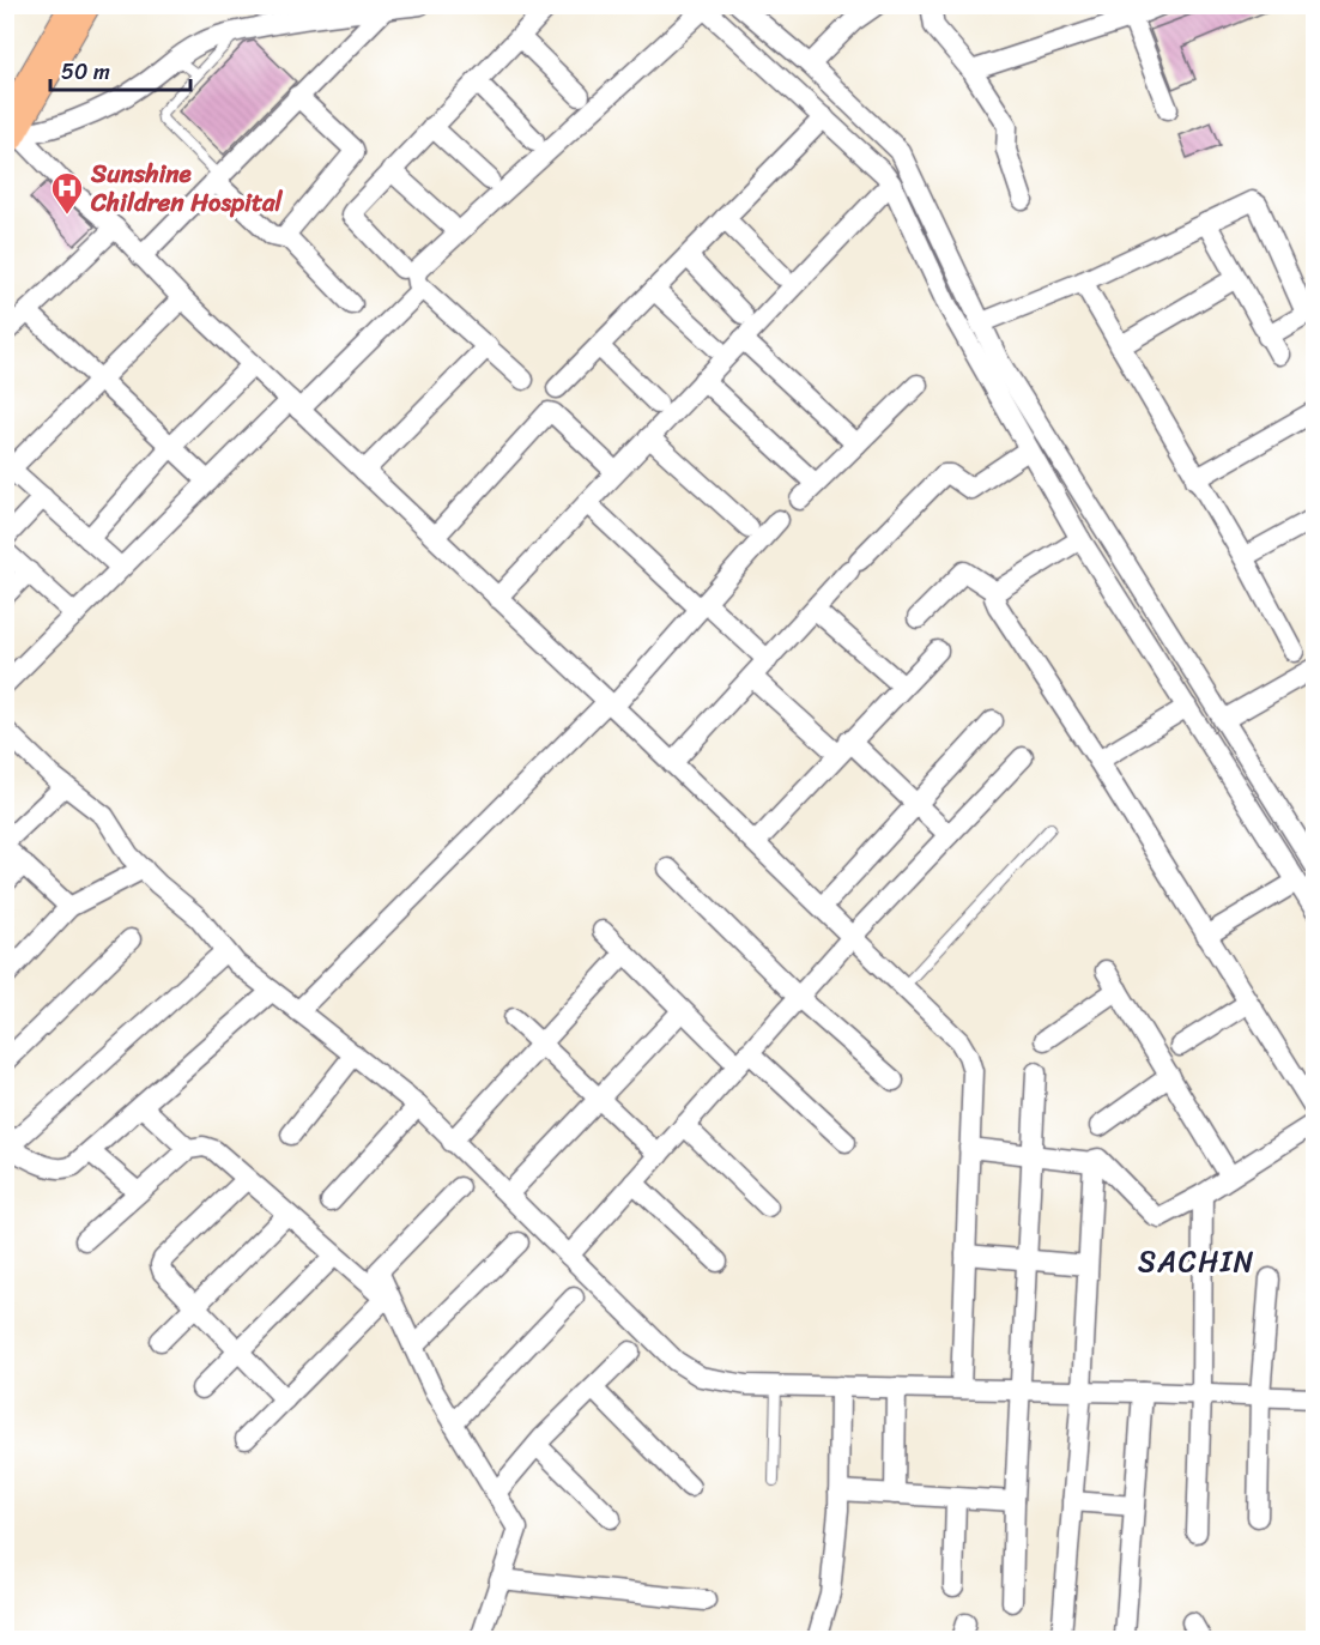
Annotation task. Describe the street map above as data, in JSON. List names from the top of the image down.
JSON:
{
  "districts": ["SACHIN"],
  "places": {
    "hospital": ["Sunshine Children Hospital"]
  },
  "scale_bar": "50 m"
}
